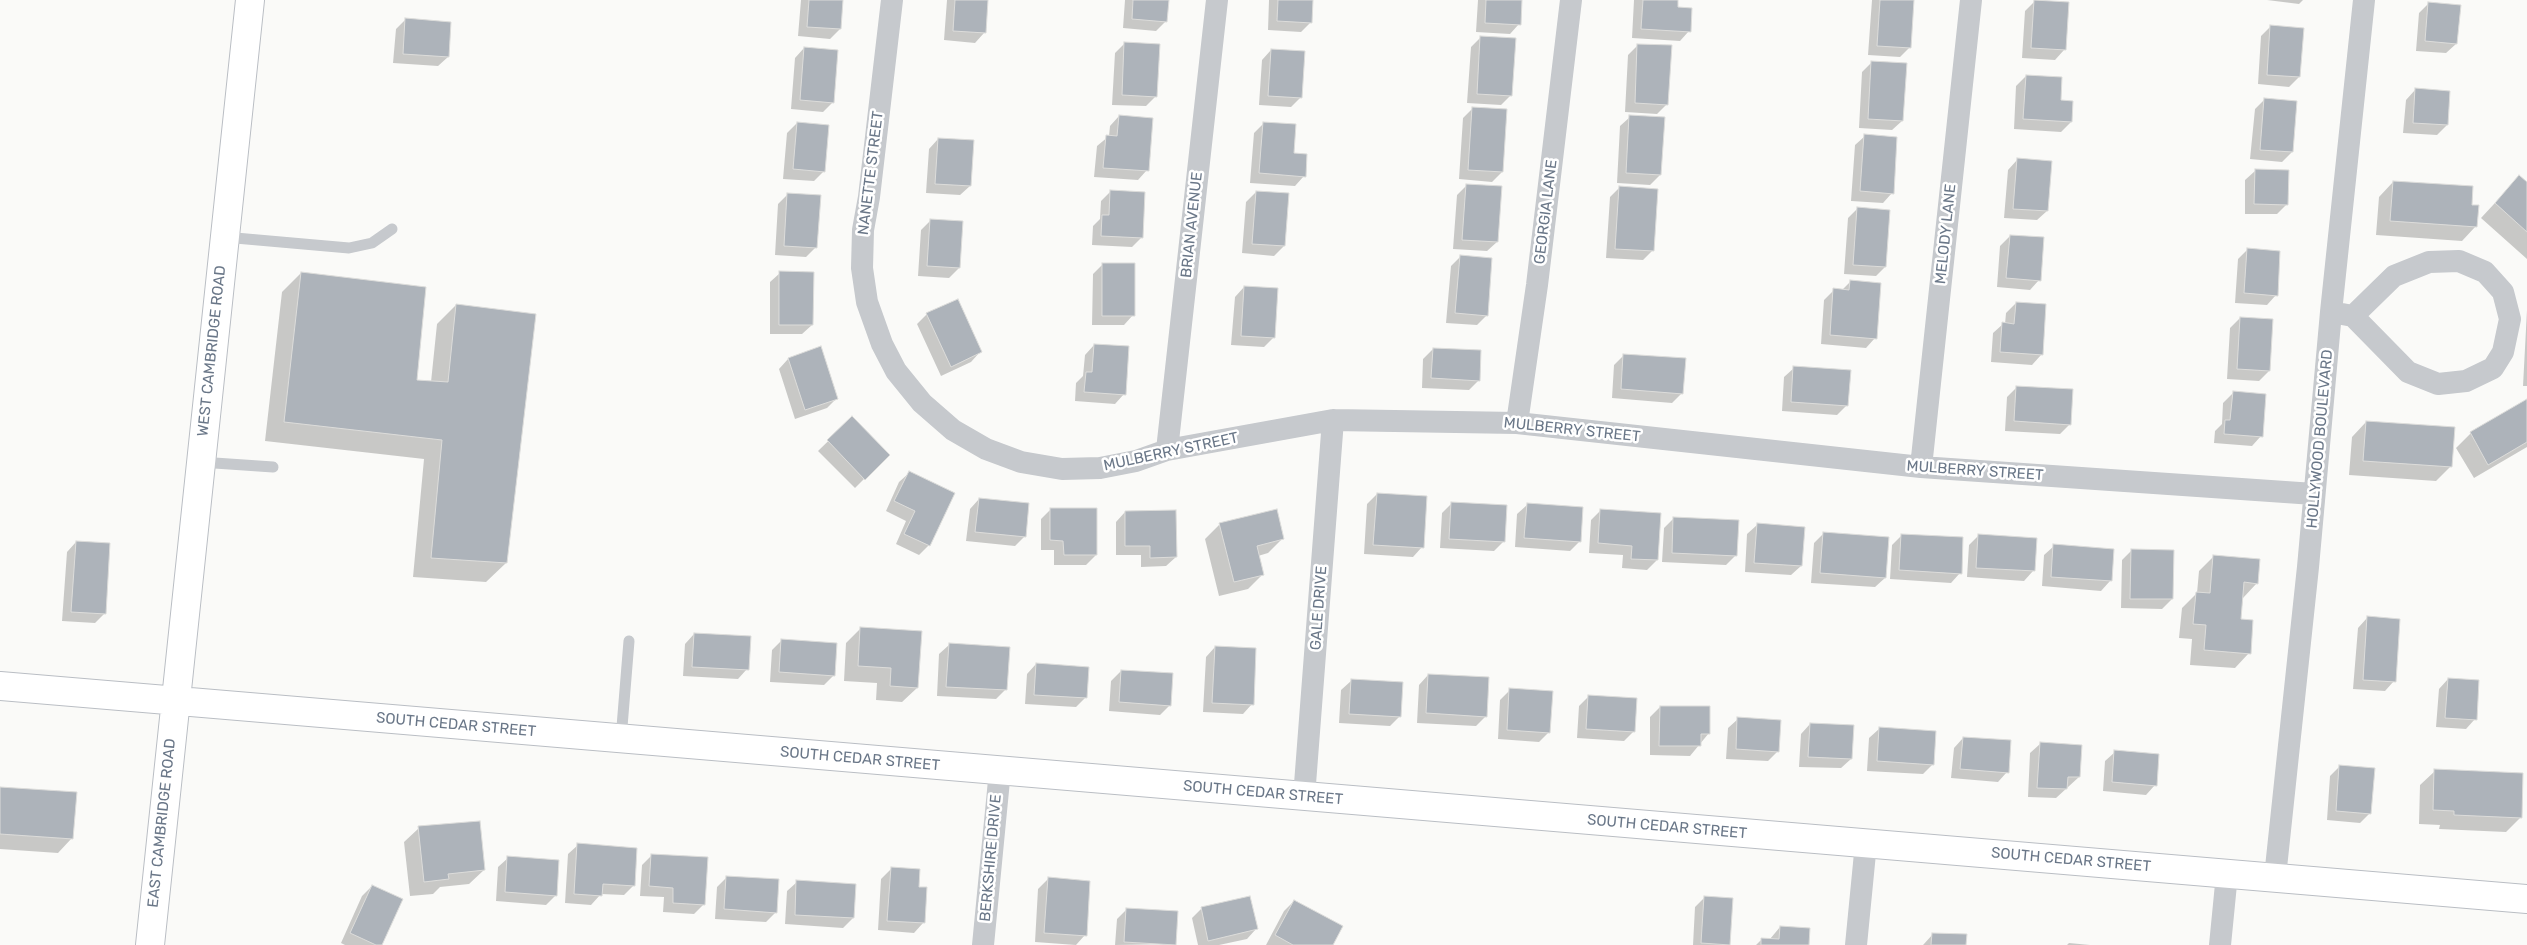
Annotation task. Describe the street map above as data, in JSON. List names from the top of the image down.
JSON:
{
  "streets": {
    "main road": ["WEST CAMBRIDGE ROAD", "SOUTH CEDAR STREET", "EAST CAMBRIDGE ROAD"],
    "street": [
      "NANETTE STREET",
      "GEORGIA LANE",
      "BRIAN AVENUE",
      "MELODY LANE",
      "MULBERRY STREET",
      "HOLLYWOOD BOULEVARD",
      "GALE DRIVE",
      "BERKSHIRE DRIVE"
    ]
  },
  "crossings": [
    ["NANETTE STREET", "MULBERRY STREET"],
    ["GEORGIA LANE", "MULBERRY STREET"],
    ["BRIAN AVENUE", "MULBERRY STREET"],
    ["MELODY LANE", "MULBERRY STREET"],
    ["WEST CAMBRIDGE ROAD", "SOUTH CEDAR STREET"],
    ["WEST CAMBRIDGE ROAD", "EAST CAMBRIDGE ROAD"],
    ["MULBERRY STREET", "HOLLYWOOD BOULEVARD"],
    ["MULBERRY STREET", "GALE DRIVE"],
    ["HOLLYWOOD BOULEVARD", "SOUTH CEDAR STREET"],
    ["GALE DRIVE", "SOUTH CEDAR STREET"],
    ["SOUTH CEDAR STREET", "EAST CAMBRIDGE ROAD"],
    ["SOUTH CEDAR STREET", "BERKSHIRE DRIVE"]
  ]
}
